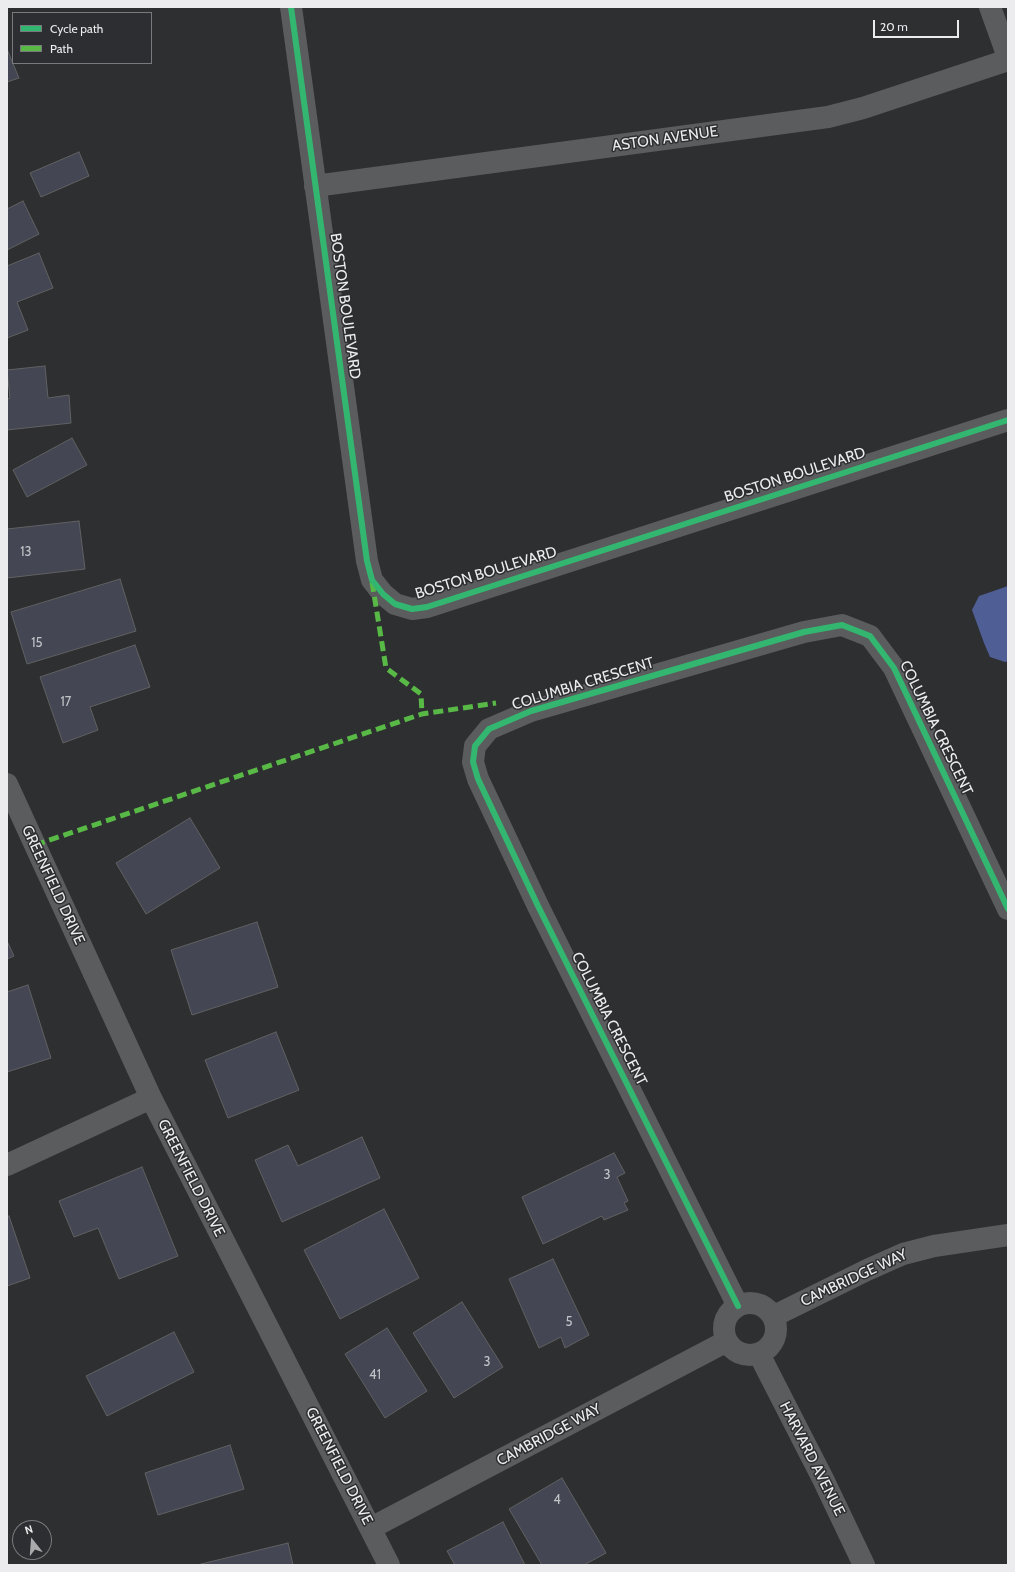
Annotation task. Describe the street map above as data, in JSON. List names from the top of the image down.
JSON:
{
  "streets": {
    "street": [
      "ASTON AVENUE",
      "BOSTON BOULEVARD",
      "COLUMBIA CRESCENT",
      "GREENFIELD DRIVE",
      "CAMBRIDGE WAY",
      "HARVARD AVENUE"
    ]
  },
  "crossings": [
    ["ASTON AVENUE", "BOSTON BOULEVARD"],
    ["COLUMBIA CRESCENT", "CAMBRIDGE WAY"],
    ["COLUMBIA CRESCENT", "HARVARD AVENUE"],
    ["GREENFIELD DRIVE", "CAMBRIDGE WAY"],
    ["CAMBRIDGE WAY", "HARVARD AVENUE"]
  ],
  "house_numbers": [
    "13",
    "15",
    "17",
    "3",
    "5",
    "3",
    "41",
    "4"
  ],
  "legend": ["Cycle path", "Path"],
  "scale_bar": "20 m",
  "north": "top"
}
